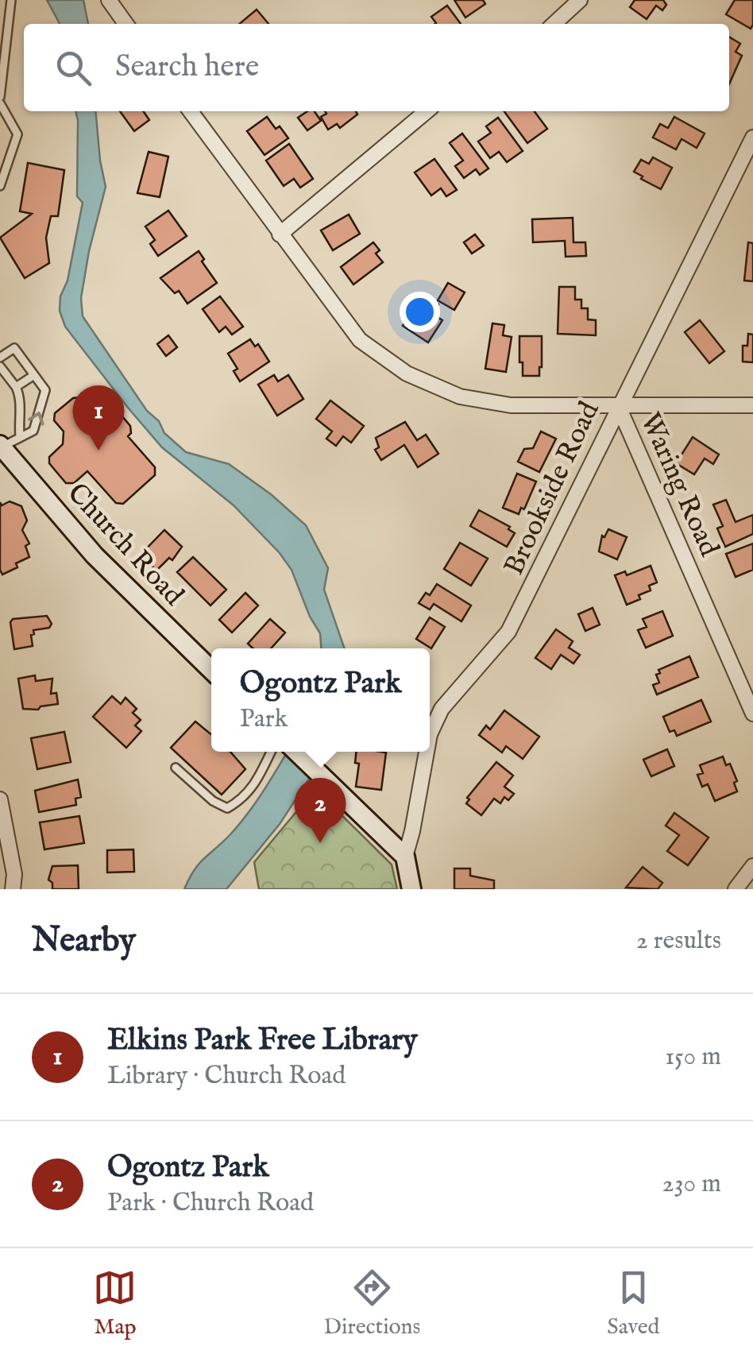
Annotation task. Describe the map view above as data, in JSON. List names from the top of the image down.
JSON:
{
  "streets": {
    "street": ["Waring Road", "Brookside Road", "Church Road"]
  },
  "crossings": [
    ["Waring Road", "Brookside Road"]
  ],
  "page": {
    "search": "Search here",
    "pins": ["1", "2"],
    "popup": ["Ogontz Park", "Park"],
    "heading": ["Nearby", "2 results"],
    "list": [
      {
        "mark": "1",
        "name": "Elkins Park Free Library",
        "note": "Library · Church Road",
        "value": "150 m"
      },
      {
        "mark": "2",
        "name": "Ogontz Park",
        "note": "Park · Church Road",
        "value": "230 m"
      }
    ],
    "nav": ["Map", "Directions", "Saved"]
  }
}
